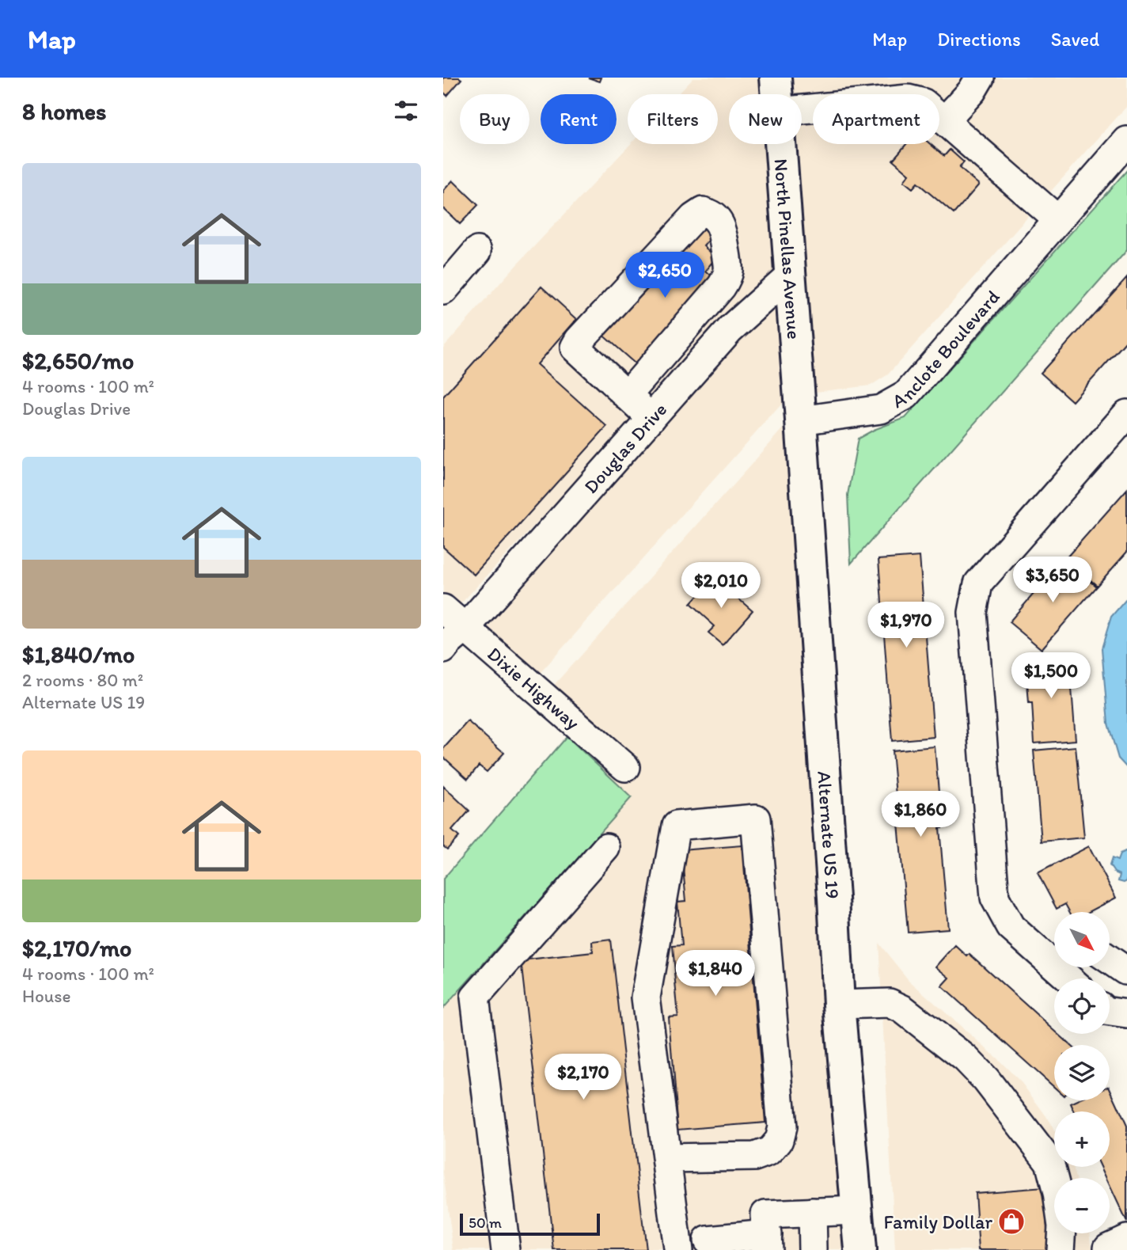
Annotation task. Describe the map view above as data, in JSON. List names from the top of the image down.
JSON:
{
  "streets": {
    "main road": ["North Pinellas Avenue", "Alternate US 19"],
    "street": ["Anclote Boulevard", "Douglas Drive", "Dixie Highway"]
  },
  "crossings": [
    ["North Pinellas Avenue", "Anclote Boulevard"],
    ["North Pinellas Avenue", "Douglas Drive"],
    ["North Pinellas Avenue", "Alternate US 19"],
    ["Anclote Boulevard", "Alternate US 19"],
    ["Douglas Drive", "Dixie Highway"]
  ],
  "places": {
    "shop": ["Family Dollar"]
  },
  "scale_bar": "50 m",
  "north": "bottom right",
  "page": {
    "header": "Map",
    "nav": ["Map", "Directions", "Saved"],
    "heading": "8 homes",
    "chip": [
      "Buy",
      "Rent",
      "Filters",
      "New",
      "Apartment"
    ],
    "list": [
      {
        "name": "$2,650/mo",
        "note": "4 rooms · 100 m² · Douglas Drive"
      },
      {
        "name": "$1,840/mo",
        "note": "2 rooms · 80 m² · Alternate US 19"
      },
      {
        "name": "$2,170/mo",
        "note": "4 rooms · 100 m² · House"
      }
    ],
    "price": [
      "$2,650",
      "$3,650",
      "$2,010",
      "$1,970",
      "$1,500",
      "$1,860",
      "$1,840",
      "$2,170"
    ],
    "map_buttons": ["+", "−"],
    "scale": "50 m"
  }
}
